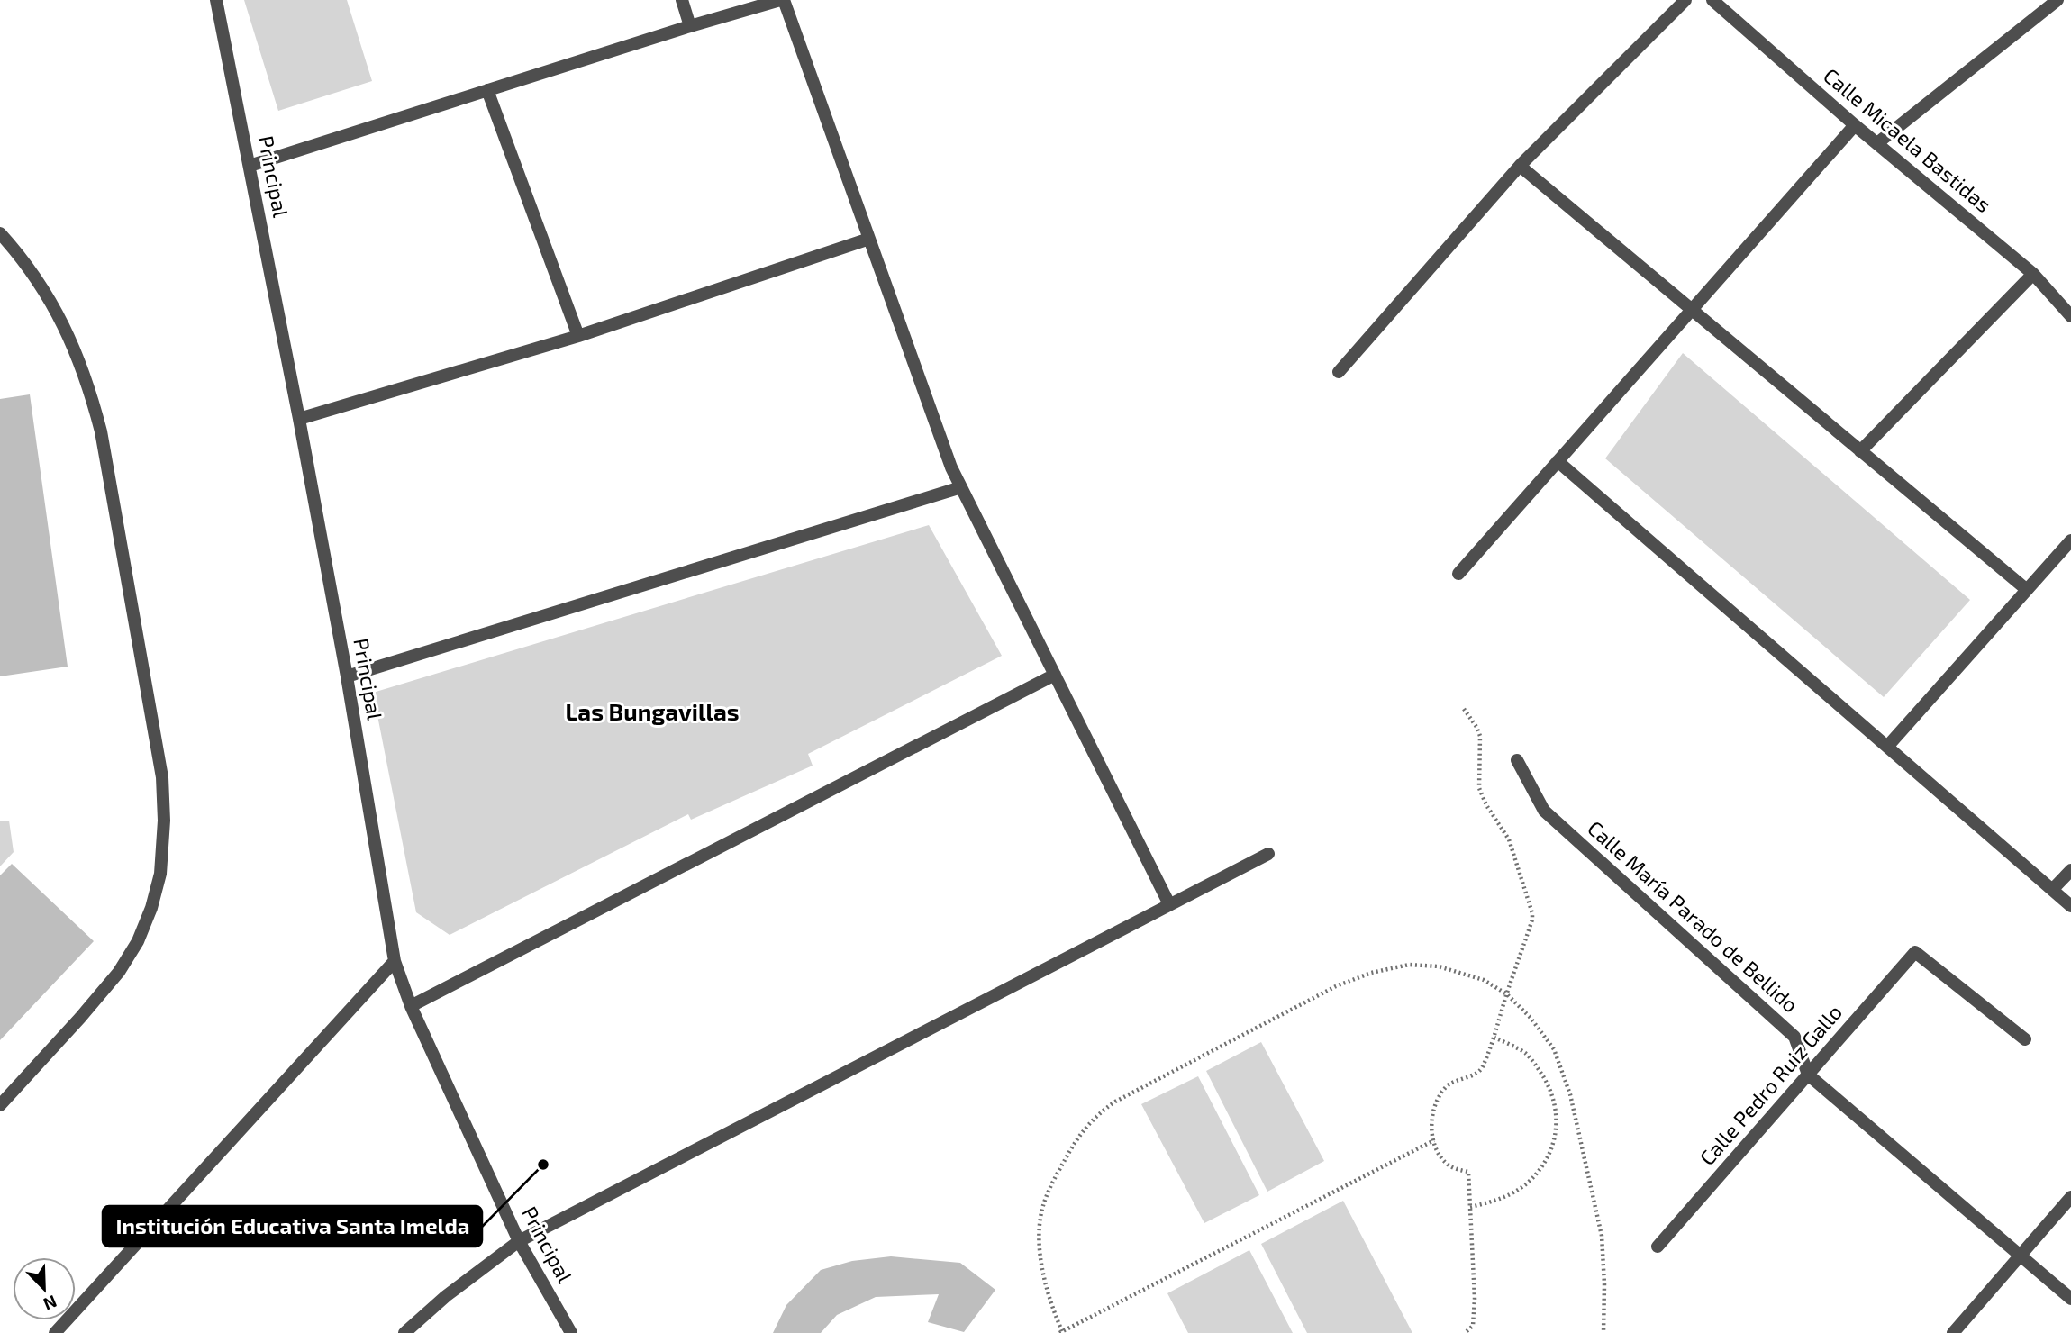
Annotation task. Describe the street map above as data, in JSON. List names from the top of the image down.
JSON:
{
  "streets": {
    "street": [
      "Calle Micaela Bastidas",
      "Principal",
      "Calle María Parado de Bellido",
      "Calle Pedro Ruiz Gallo"
    ]
  },
  "crossings": [
    ["Calle María Parado de Bellido", "Calle Pedro Ruiz Gallo"]
  ],
  "districts": ["Las Bungavillas"],
  "places": ["Institución Educativa Santa Imelda"],
  "north": "bottom right"
}
